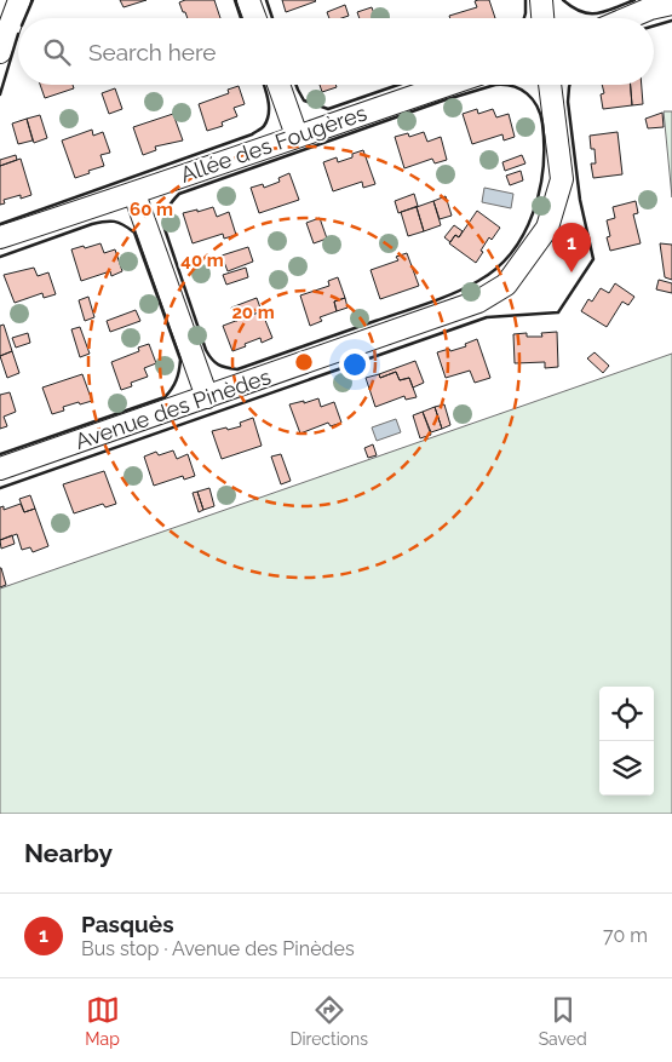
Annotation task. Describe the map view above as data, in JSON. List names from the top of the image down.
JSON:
{
  "streets": {
    "street": ["Allée des Fougères", "Avenue des Pinèdes"]
  },
  "page": {
    "search": "Search here",
    "pins": "1",
    "heading": "Nearby",
    "list": [
      {
        "mark": "1",
        "name": "Pasquès",
        "note": "Bus stop · Avenue des Pinèdes",
        "value": "70 m"
      }
    ],
    "nav": ["Map", "Directions", "Saved"]
  },
  "rings": ["60 m", "40 m", "20 m"]
}
